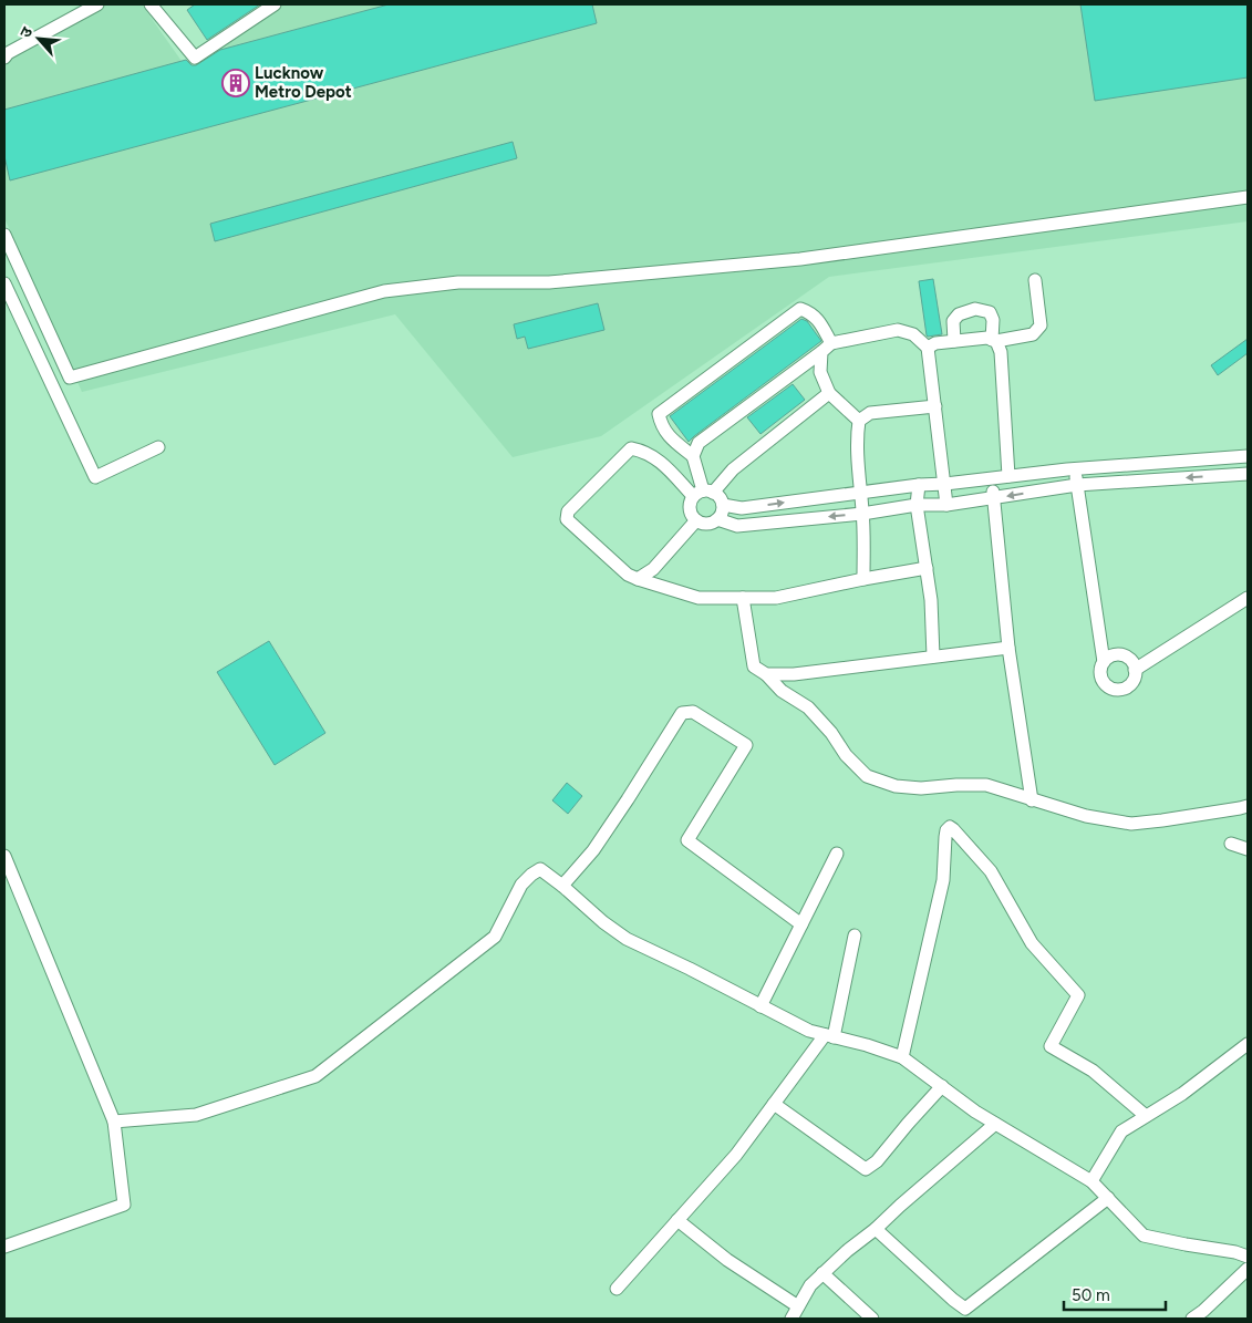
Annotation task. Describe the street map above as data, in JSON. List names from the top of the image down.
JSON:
{
  "places": {
    "building": ["Lucknow Metro Depot"]
  },
  "scale_bar": "50 m",
  "north": "top left"
}
